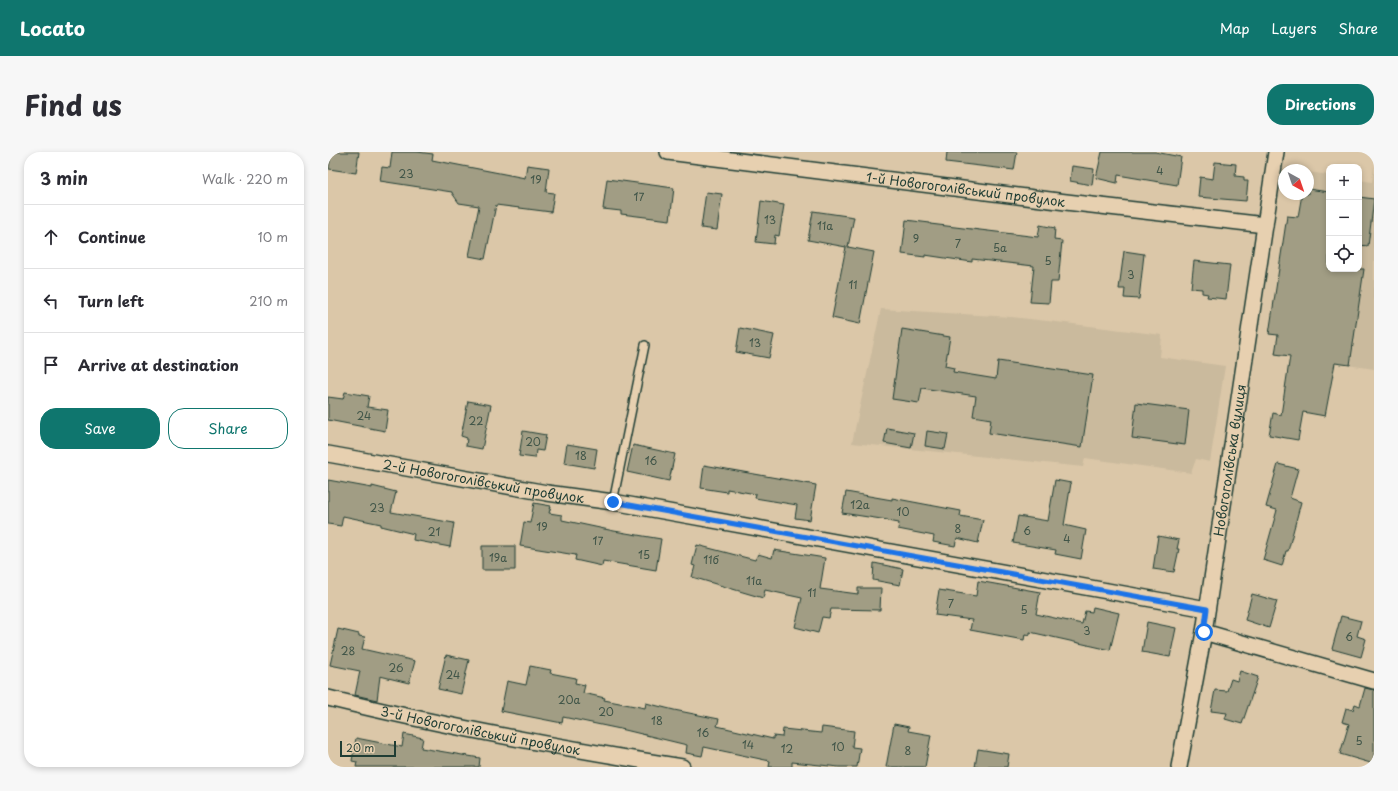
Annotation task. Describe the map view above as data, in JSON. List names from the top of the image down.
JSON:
{
  "streets": {
    "street": [
      "1-й Новогоголівський провулок",
      "Новогоголівська вулиця",
      "2-й Новогоголівський провулок",
      "3-й Новогоголівський провулок"
    ]
  },
  "crossings": [
    ["1-й Новогоголівський провулок", "Новогоголівська вулиця"],
    ["Новогоголівська вулиця", "2-й Новогоголівський провулок"]
  ],
  "house_numbers": [
    "4",
    "23",
    "19",
    "17",
    "13",
    "11а",
    "9",
    "7",
    "5а",
    "5",
    "3",
    "11",
    "13",
    "24",
    "22",
    "20",
    "18",
    "16",
    "12а",
    "23",
    "10",
    "19",
    "8",
    "6",
    "21",
    "4",
    "17",
    "15",
    "19а",
    "11б",
    "11а",
    "11",
    "7",
    "5",
    "3",
    "6",
    "28",
    "26",
    "24",
    "20а",
    "20",
    "18",
    "16",
    "5",
    "14",
    "10",
    "12",
    "8"
  ],
  "scale_bar": "20 m",
  "north": "bottom right",
  "page": {
    "header": "Locato",
    "nav": ["Map", "Layers", "Share"],
    "title": "Find us",
    "buttons": [
      "Directions",
      ["Save", "Share"]
    ],
    "heading": ["3 min", "Walk · 220 m"],
    "map_buttons": ["+", "−"],
    "list": [
      ["Continue", "10 m"],
      ["Turn left", "210 m"],
      "Arrive at destination"
    ],
    "scale": "20 m"
  }
}
